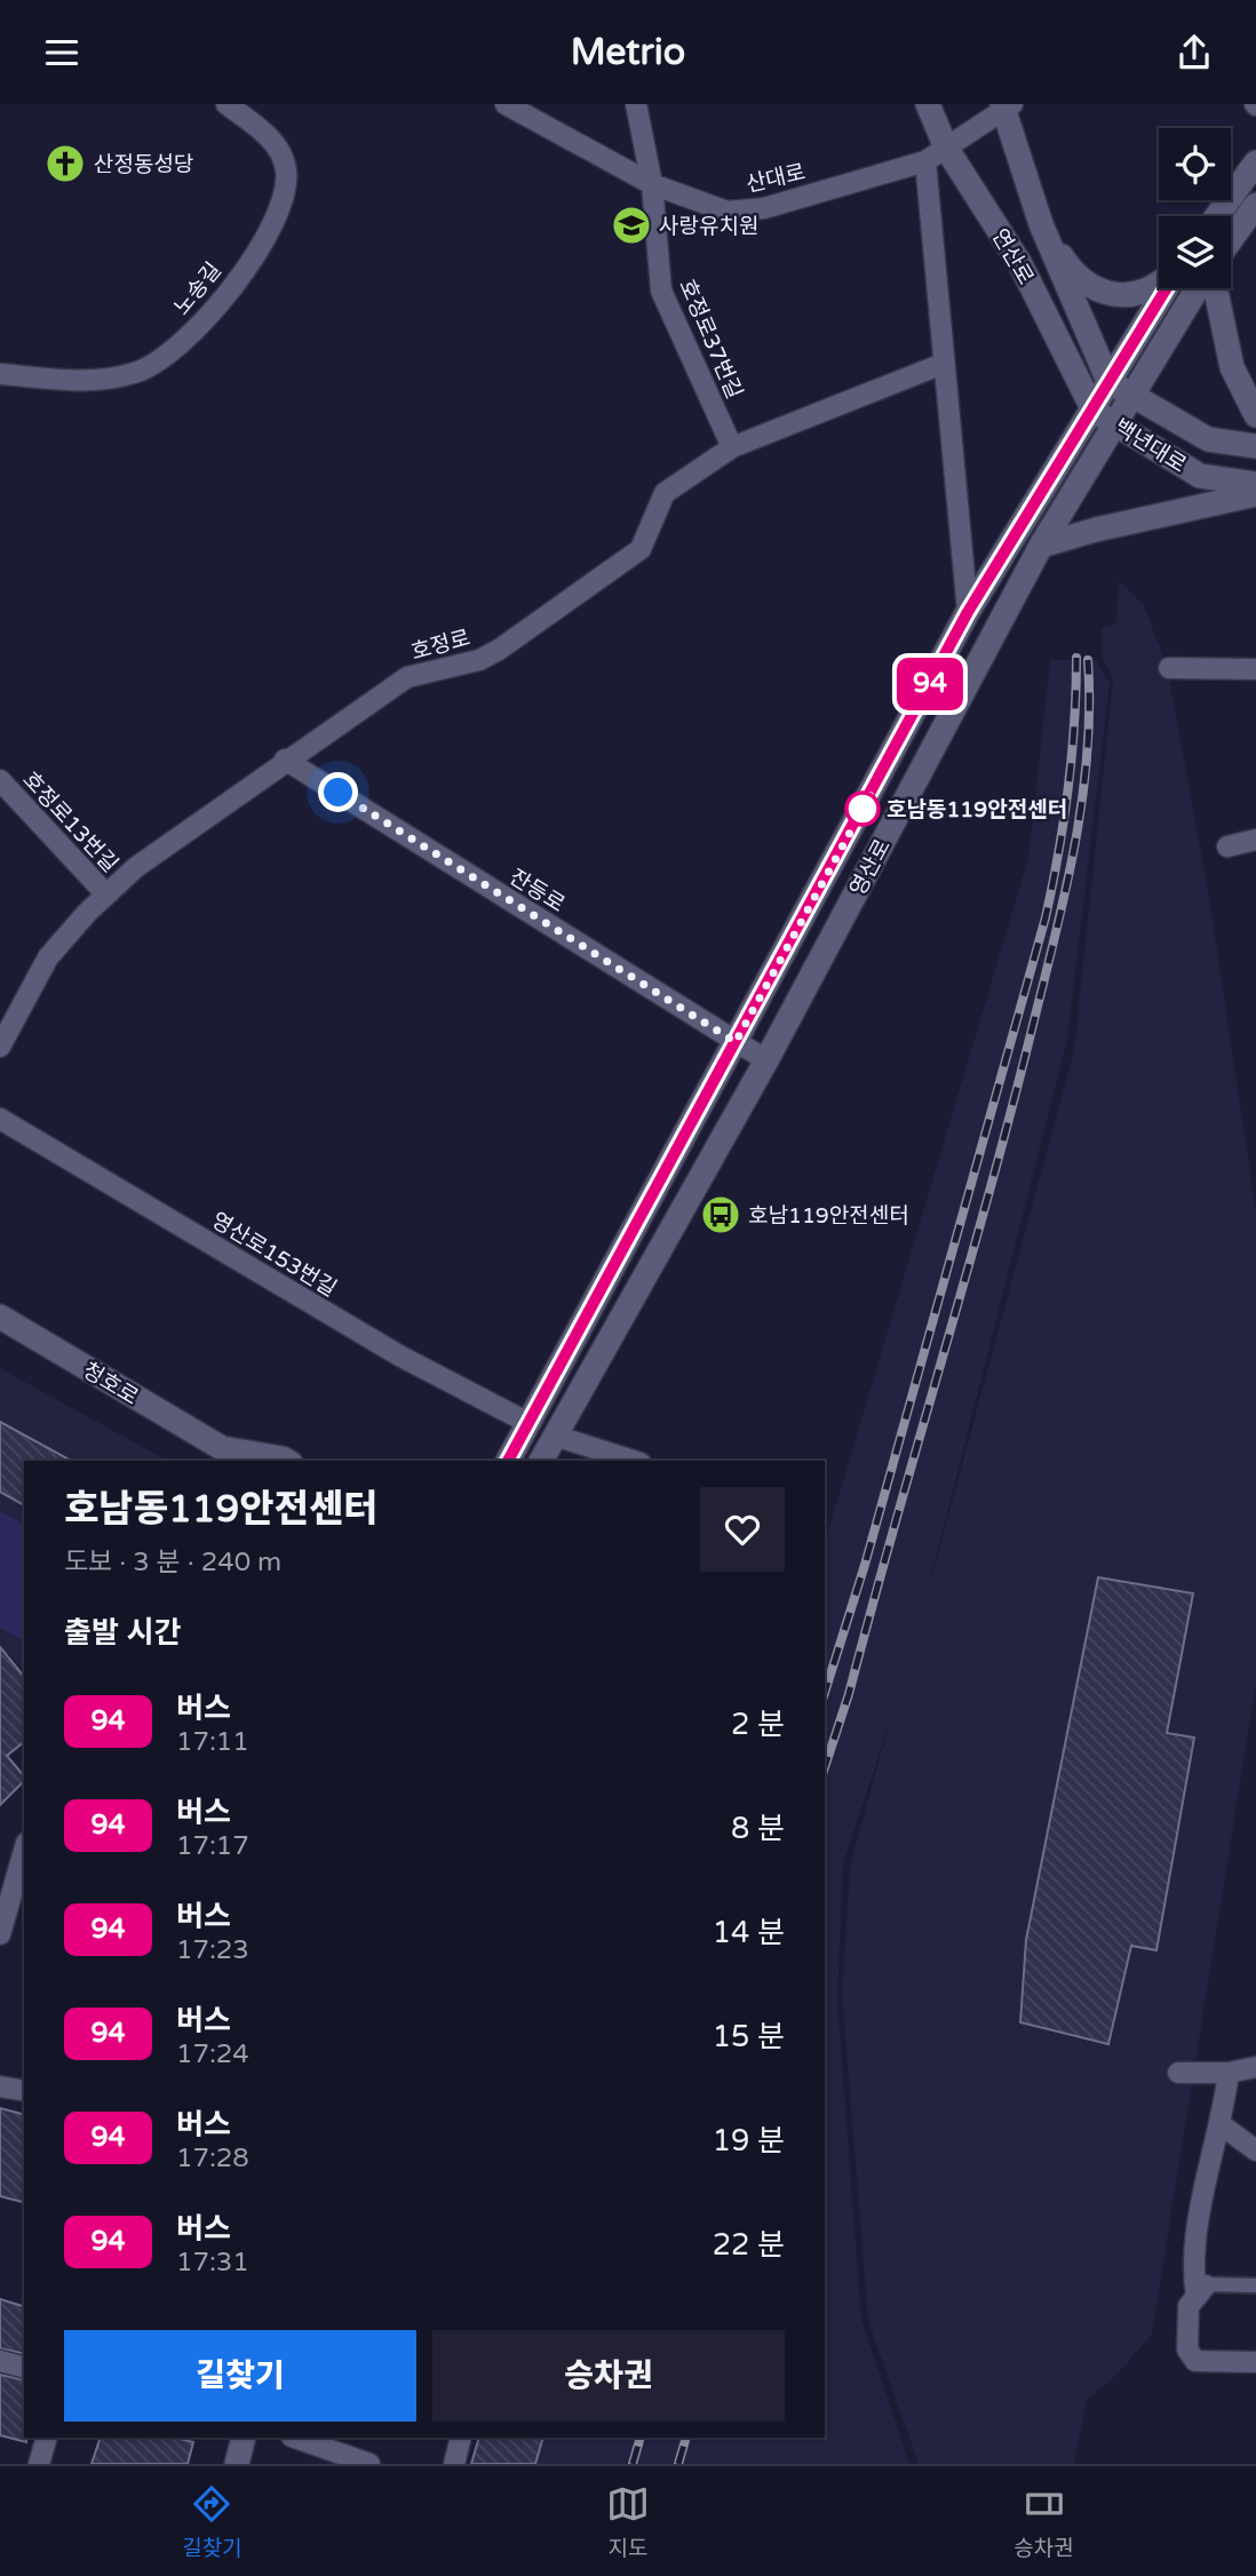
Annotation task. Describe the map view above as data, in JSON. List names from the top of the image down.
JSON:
{
  "streets": {
    "street": [
      "산대로",
      "연산로",
      "노송길",
      "호정로37번길",
      "백년대로",
      "호정로",
      "호정로13번길",
      "영산로",
      "잔등로",
      "영산로153번길",
      "청호로"
    ]
  },
  "crossings": [
    ["산대로", "연산로"],
    ["산대로", "호정로37번길"],
    ["연산로", "백년대로"],
    ["연산로", "영산로"],
    ["호정로37번길", "호정로"],
    ["백년대로", "영산로"],
    ["호정로", "호정로13번길"],
    ["호정로", "잔등로"],
    ["영산로", "잔등로"],
    ["영산로", "영산로153번길"]
  ],
  "places": {
    "church": ["산정동성당"],
    "school or university": ["사랑유치원"],
    "other": ["호남동119안전센터"],
    "bus stop": ["호남119안전센터"]
  },
  "lines": ["bus line 94"],
  "page": {
    "header": "Metrio",
    "on_map": "94",
    "heading": [
      ["호남동119안전센터", "도보 · 3 분 · 240 m"],
      "출발 시간"
    ],
    "list": [
      {
        "mark": "94",
        "name": "버스",
        "note": "17:11",
        "value": "2 분"
      },
      {
        "mark": "94",
        "name": "버스",
        "note": "17:17",
        "value": "8 분"
      },
      {
        "mark": "94",
        "name": "버스",
        "note": "17:23",
        "value": "14 분"
      },
      {
        "mark": "94",
        "name": "버스",
        "note": "17:24",
        "value": "15 분"
      },
      {
        "mark": "94",
        "name": "버스",
        "note": "17:28",
        "value": "19 분"
      },
      {
        "mark": "94",
        "name": "버스",
        "note": "17:31",
        "value": "22 분"
      }
    ],
    "buttons": ["길찾기", "승차권"],
    "tabs": ["길찾기", "지도", "승차권"]
  }
}
